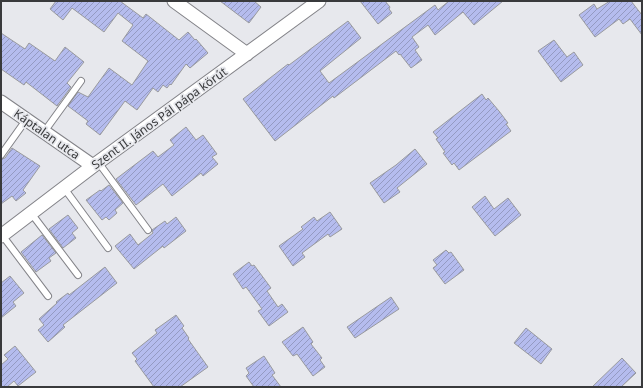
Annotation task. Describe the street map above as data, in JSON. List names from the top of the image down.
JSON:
{
  "streets": {
    "street": ["Szent II. János Pál pápa körút", "Káptalan utca"]
  },
  "crossings": [
    ["Szent II. János Pál pápa körút", "Káptalan utca"]
  ]
}
